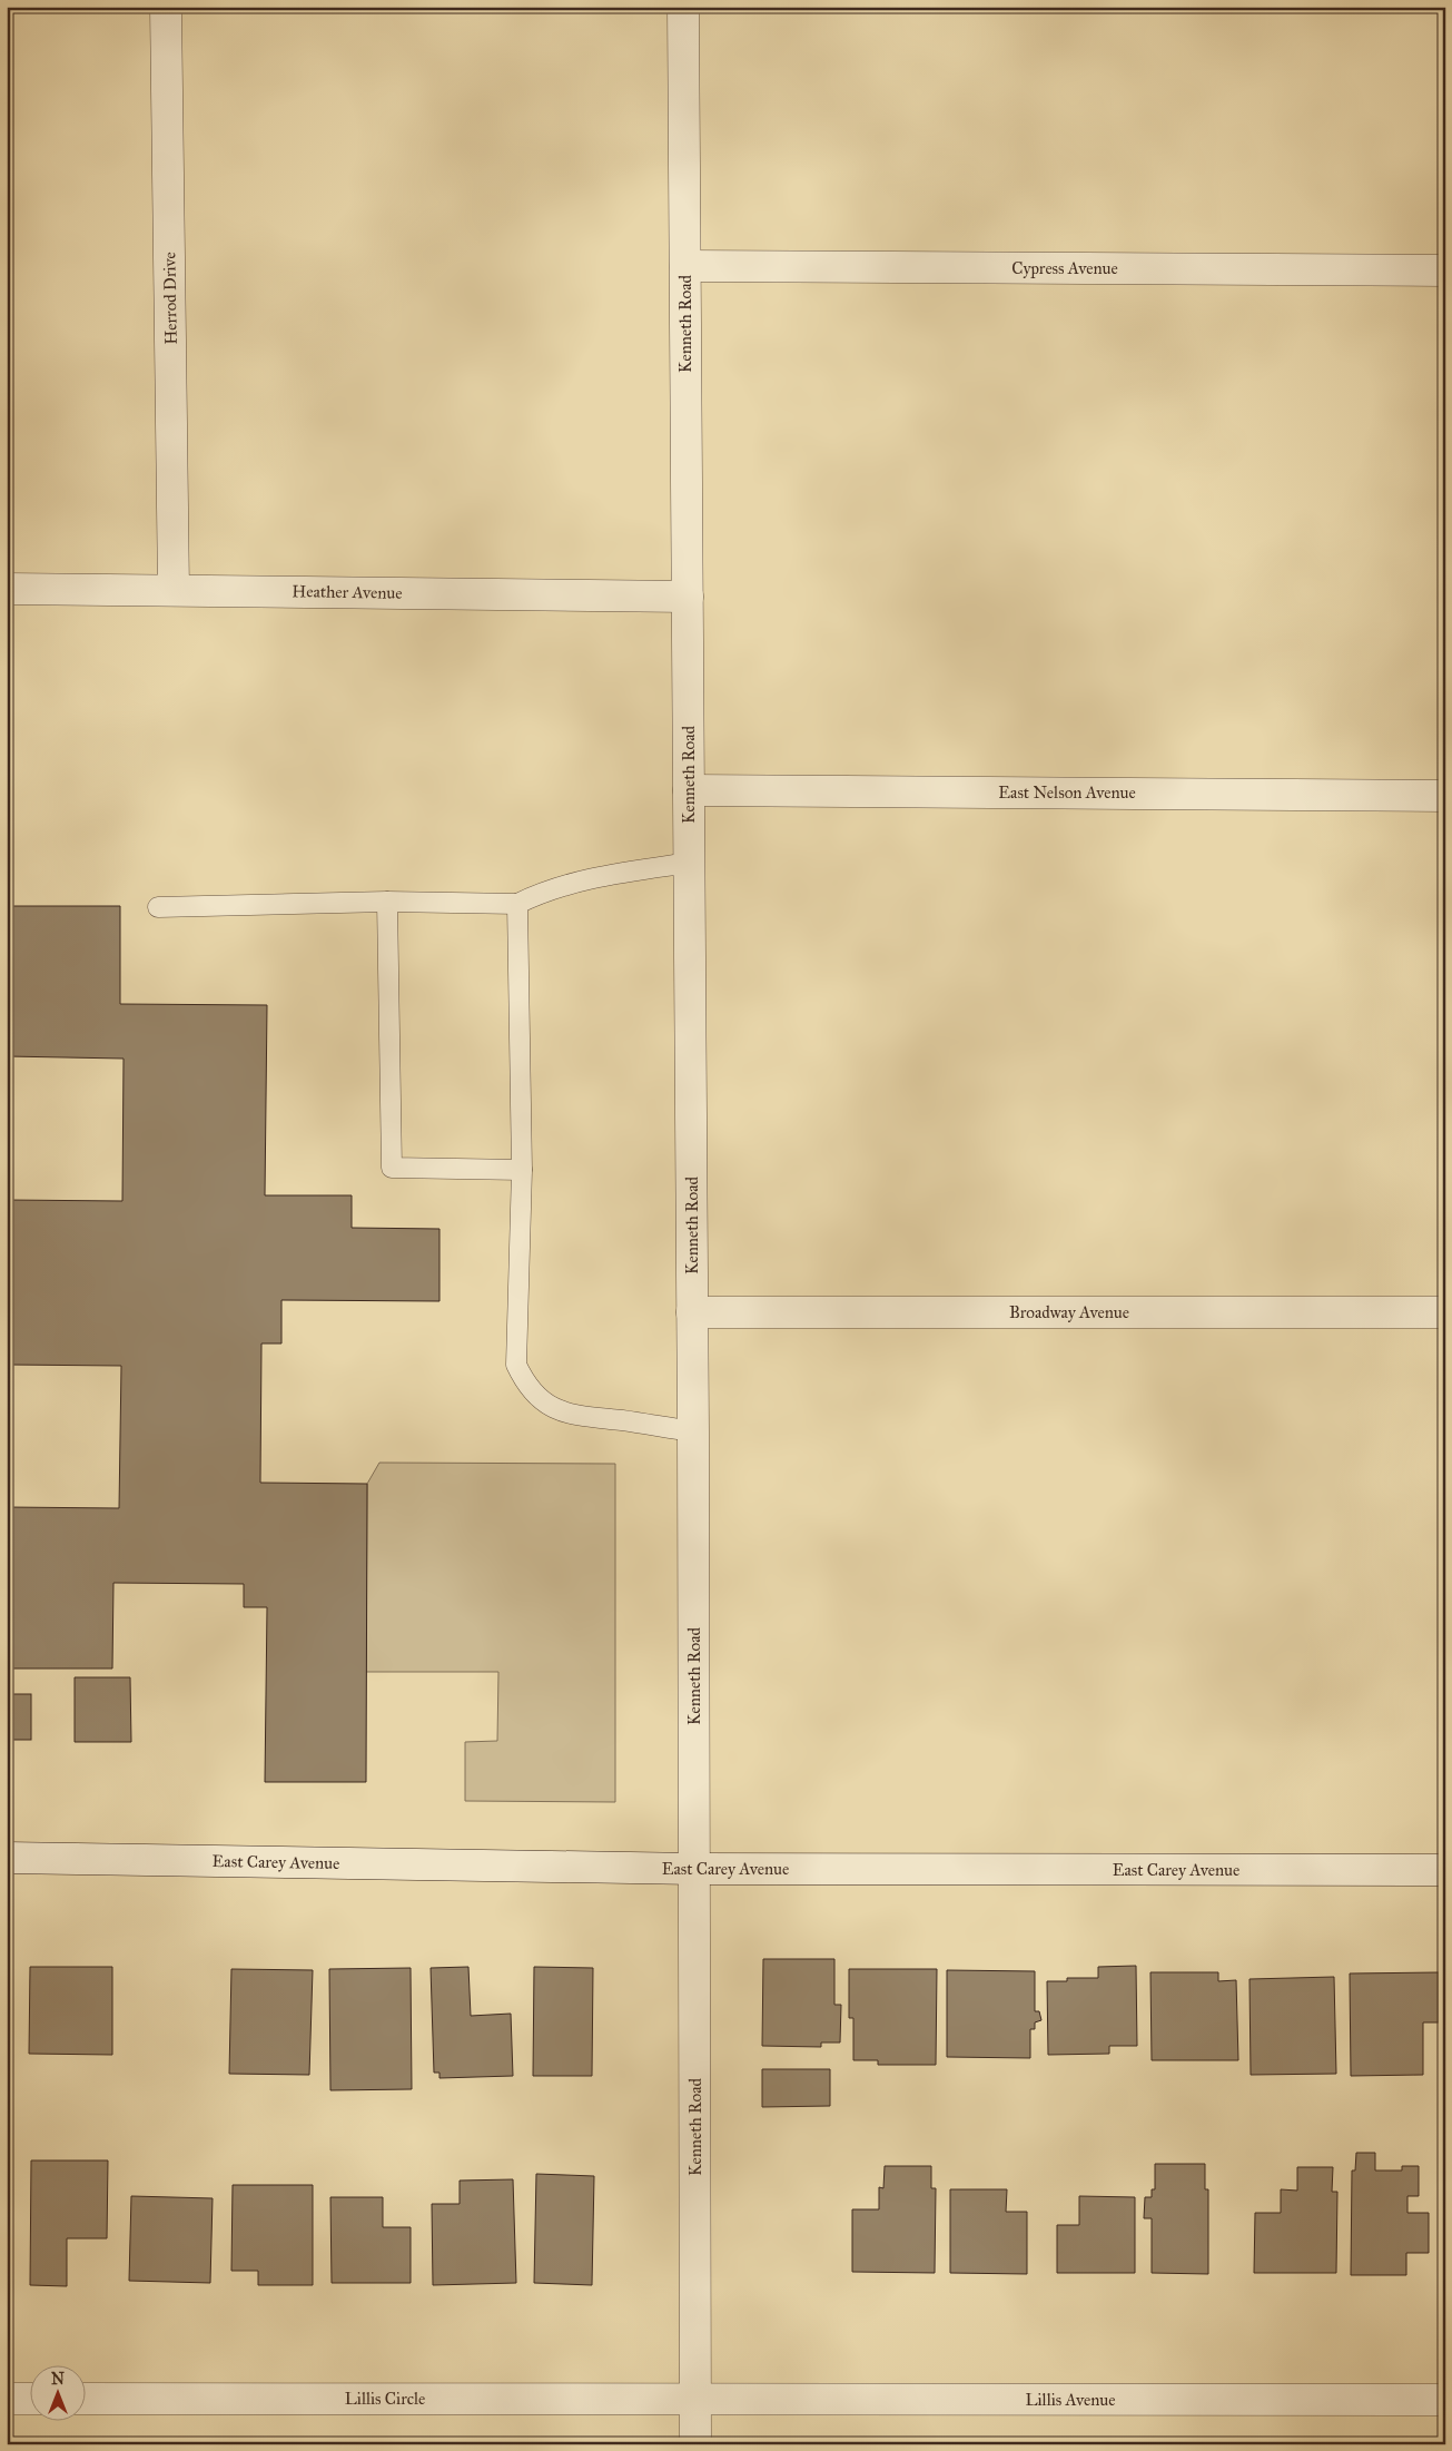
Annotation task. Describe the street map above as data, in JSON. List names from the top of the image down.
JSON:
{
  "streets": {
    "street": [
      "Cypress Avenue",
      "Herrod Drive",
      "Kenneth Road",
      "Heather Avenue",
      "East Nelson Avenue",
      "Broadway Avenue",
      "East Carey Avenue",
      "Lillis Circle",
      "Lillis Avenue"
    ]
  },
  "crossings": [
    ["Cypress Avenue", "Kenneth Road"],
    ["Herrod Drive", "Heather Avenue"],
    ["Kenneth Road", "Heather Avenue"],
    ["Kenneth Road", "East Nelson Avenue"],
    ["Kenneth Road", "Broadway Avenue"],
    ["Kenneth Road", "East Carey Avenue"],
    ["Kenneth Road", "Lillis Circle"],
    ["Kenneth Road", "Lillis Avenue"],
    ["Lillis Circle", "Lillis Avenue"]
  ],
  "north": "top"
}
